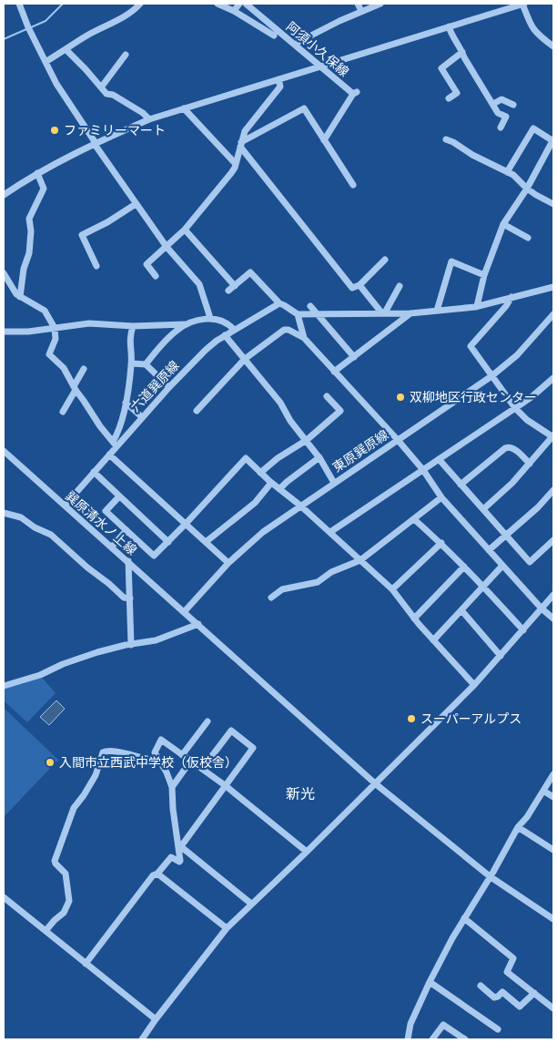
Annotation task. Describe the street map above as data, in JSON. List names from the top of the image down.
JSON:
{
  "streets": {
    "street": [
      "阿須小久保線",
      "六道巽原線",
      "東原巽原線",
      "巽原清水ノ上線"
    ]
  },
  "crossings": [
    ["六道巽原線", "巽原清水ノ上線"],
    ["東原巽原線", "巽原清水ノ上線"]
  ],
  "districts": ["新光"],
  "places": [
    "ファミリーマート",
    "双柳地区行政センター",
    "スーパーアルプス",
    "入間市立西武中学校（仮校舎）"
  ]
}
